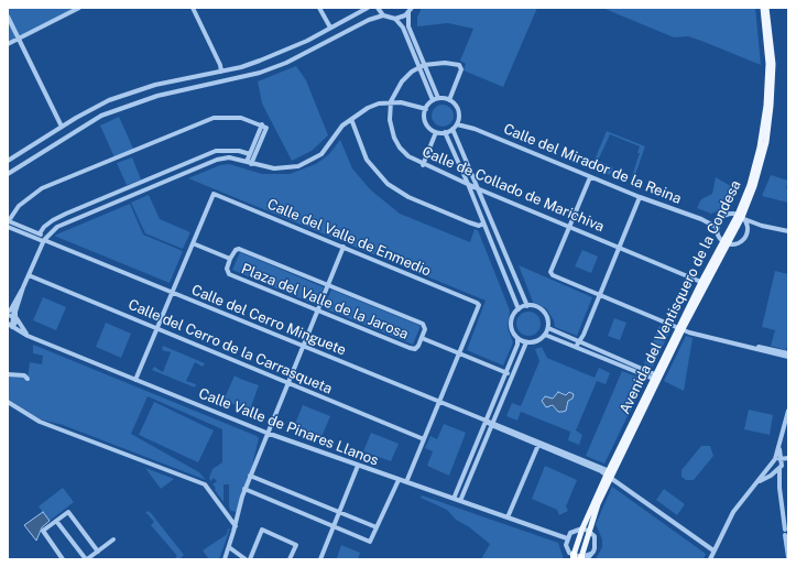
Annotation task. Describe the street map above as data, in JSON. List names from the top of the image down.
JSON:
{
  "streets": {
    "main road": ["Avenida del Ventisquero de la Condesa"],
    "street": [
      "Calle del Mirador de la Reina",
      "Calle de Collado de Marichiva",
      "Calle del Valle de Enmedio",
      "Plaza del Valle de la Jarosa",
      "Calle del Cerro Minguete",
      "Calle del Cerro de la Carrasqueta",
      "Calle Valle de Pinares Llanos"
    ]
  },
  "crossings": [
    ["Calle del Mirador de la Reina", "Calle de Collado de Marichiva"],
    ["Calle de Collado de Marichiva", "Avenida del Ventisquero de la Condesa"],
    ["Calle del Valle de Enmedio", "Plaza del Valle de la Jarosa"],
    ["Avenida del Ventisquero de la Condesa", "Calle del Cerro Minguete"]
  ]
}
